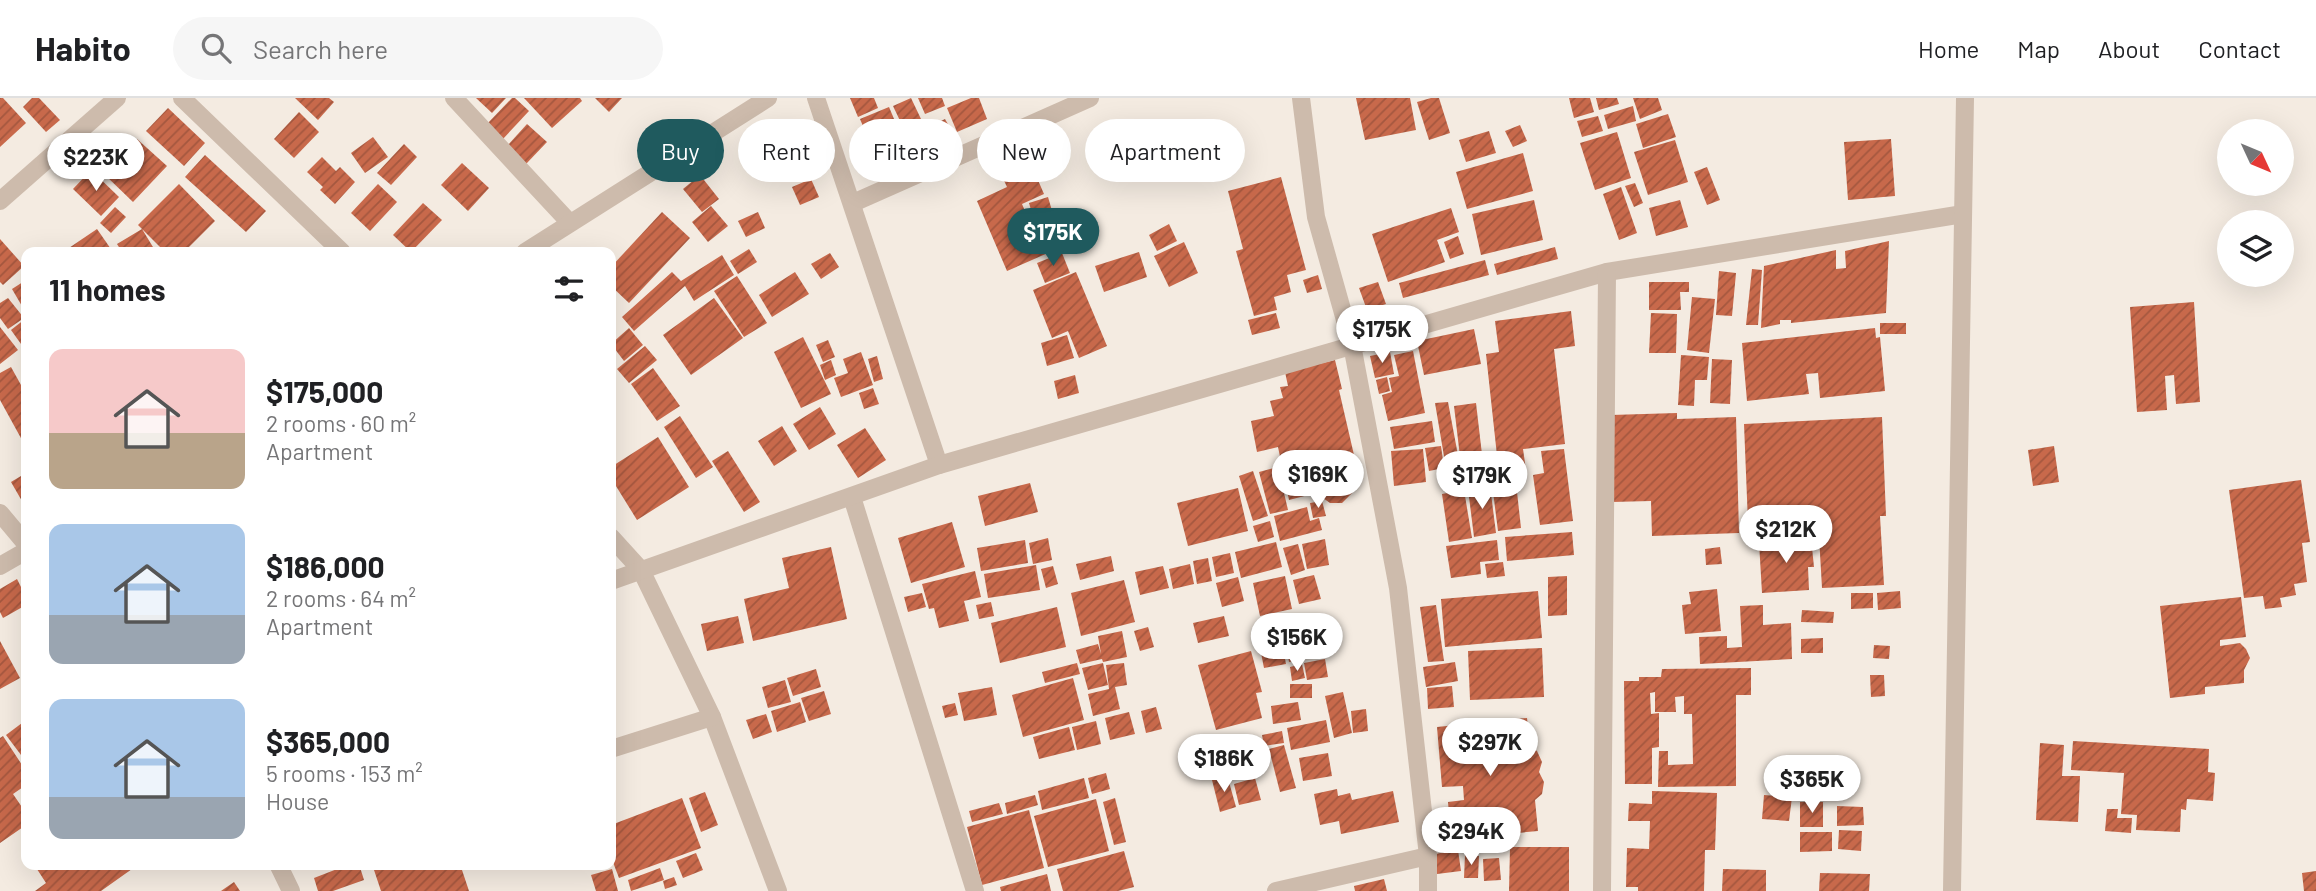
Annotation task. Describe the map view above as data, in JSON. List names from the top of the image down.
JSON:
{
  "north": "bottom right",
  "page": {
    "header": "Habito",
    "search": "Search here",
    "nav": [
      "Home",
      "Map",
      "About",
      "Contact"
    ],
    "chip": [
      "Buy",
      "Rent",
      "Filters",
      "New",
      "Apartment"
    ],
    "price": [
      "$223K",
      "$175K",
      "$175K",
      "$169K",
      "$179K",
      "$212K",
      "$156K",
      "$297K",
      "$186K",
      "$365K",
      "$294K"
    ],
    "heading": "11 homes",
    "list": [
      {
        "name": "$175,000",
        "note": "2 rooms · 60 m² · Apartment"
      },
      {
        "name": "$186,000",
        "note": "2 rooms · 64 m² · Apartment"
      },
      {
        "name": "$365,000",
        "note": "5 rooms · 153 m² · House"
      }
    ]
  }
}
